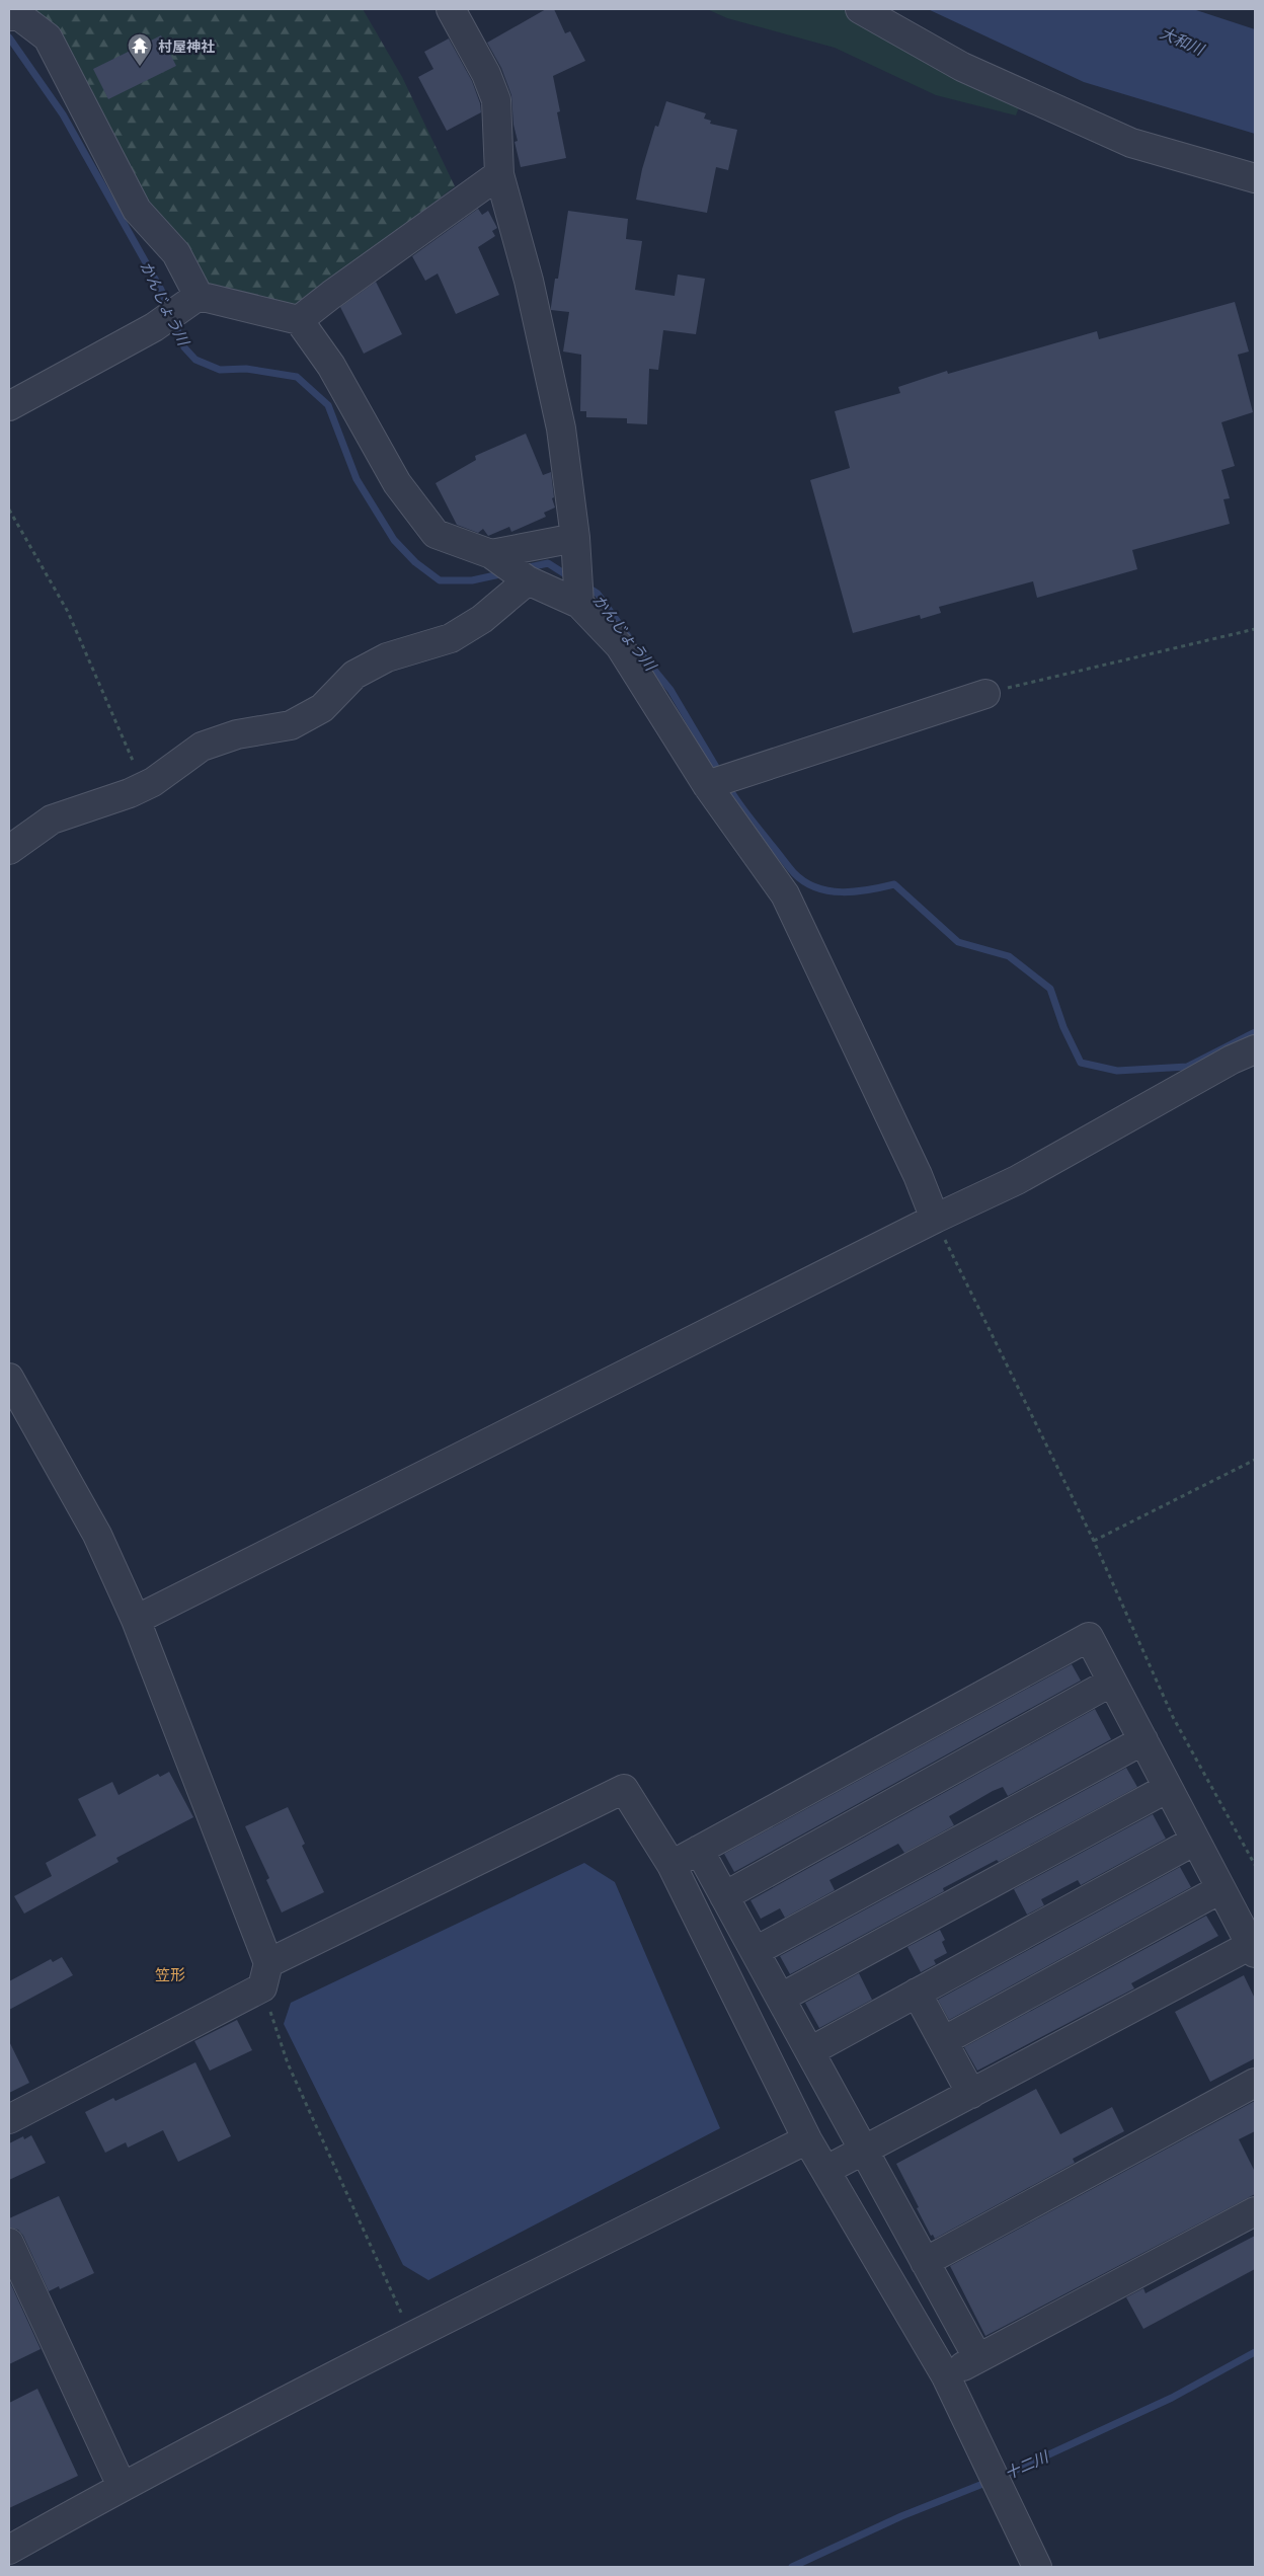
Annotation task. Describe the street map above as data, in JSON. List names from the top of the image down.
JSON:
{
  "districts": ["笠形"],
  "water": ["大和川", "かんじょう川", "十二川"],
  "places": {
    "temple": ["村屋神社"]
  }
}
